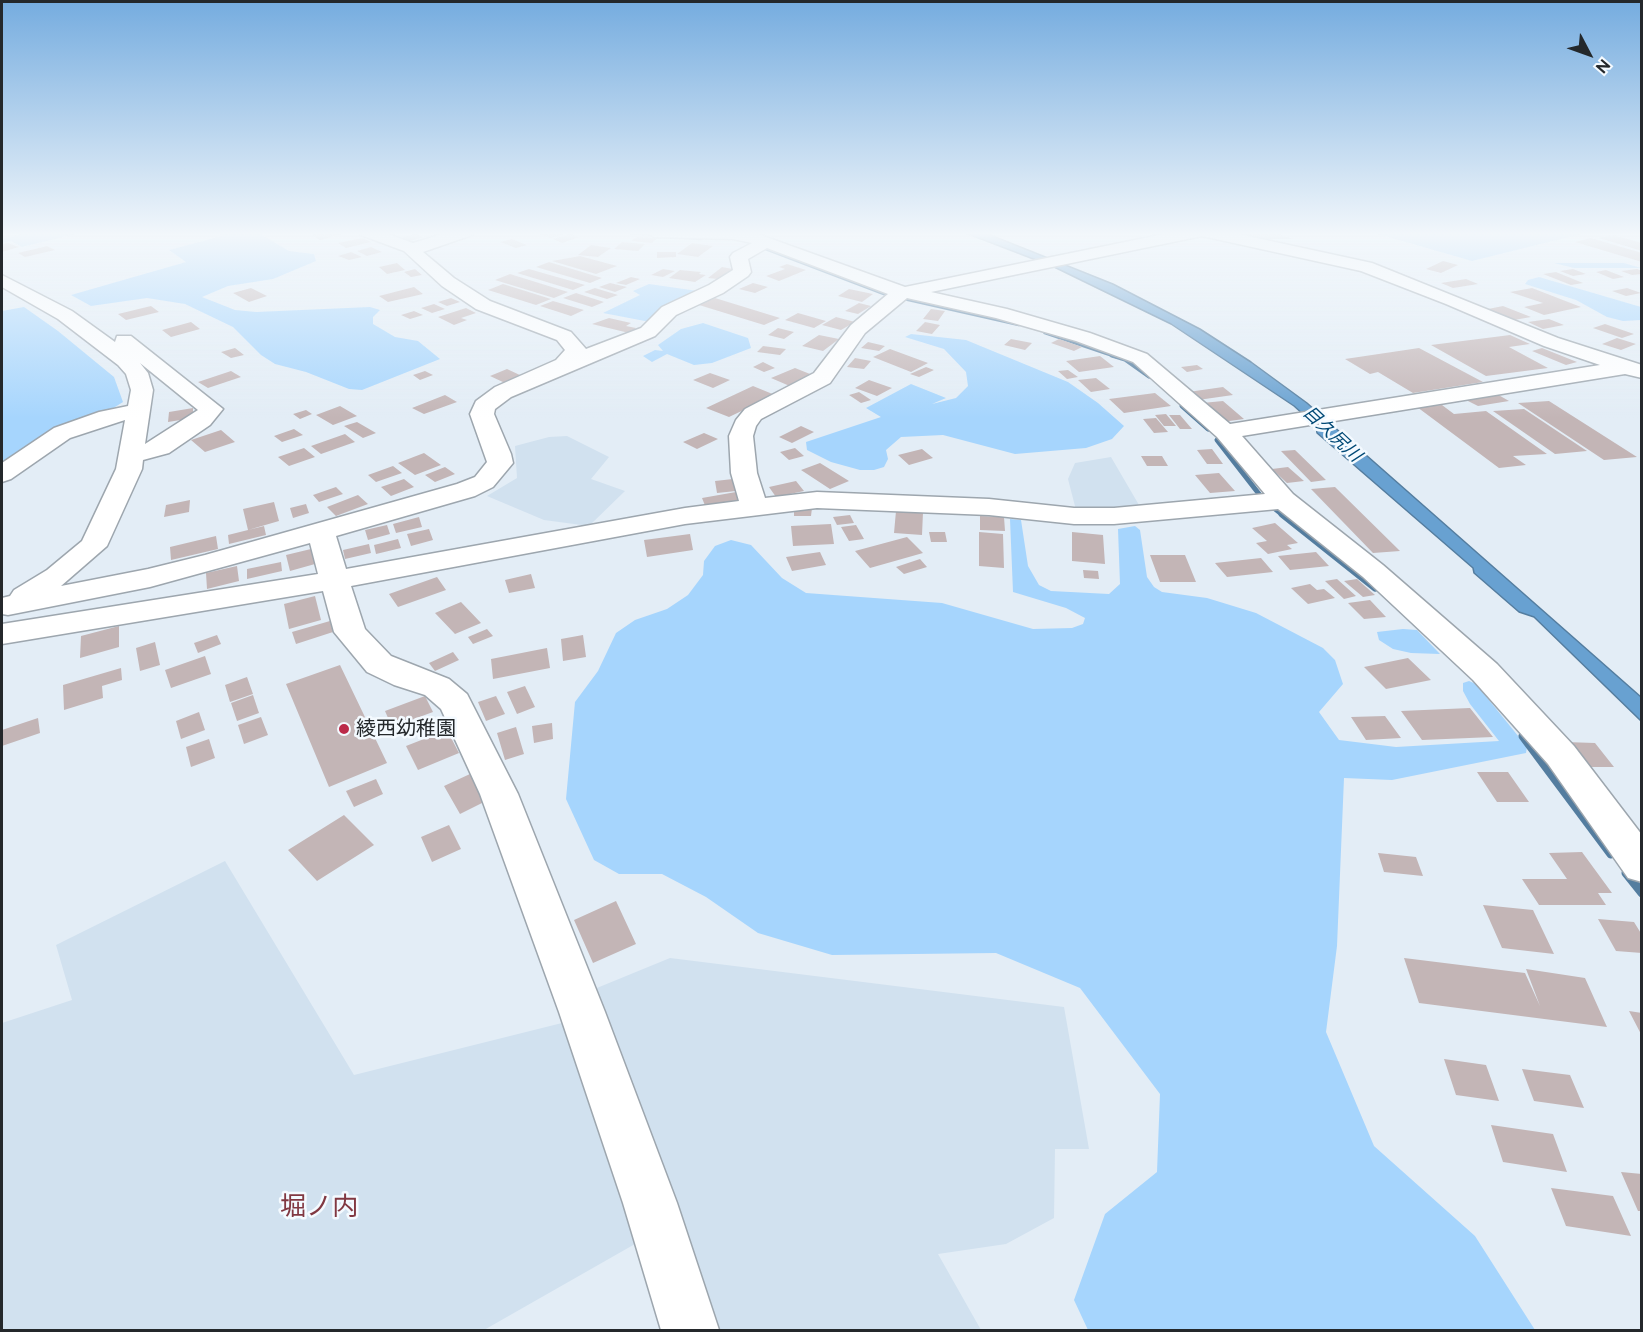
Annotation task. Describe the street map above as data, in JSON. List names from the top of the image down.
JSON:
{
  "districts": ["堀ノ内"],
  "water": ["目久尻川"],
  "places": ["綾西幼稚園"],
  "north": "bottom right"
}
